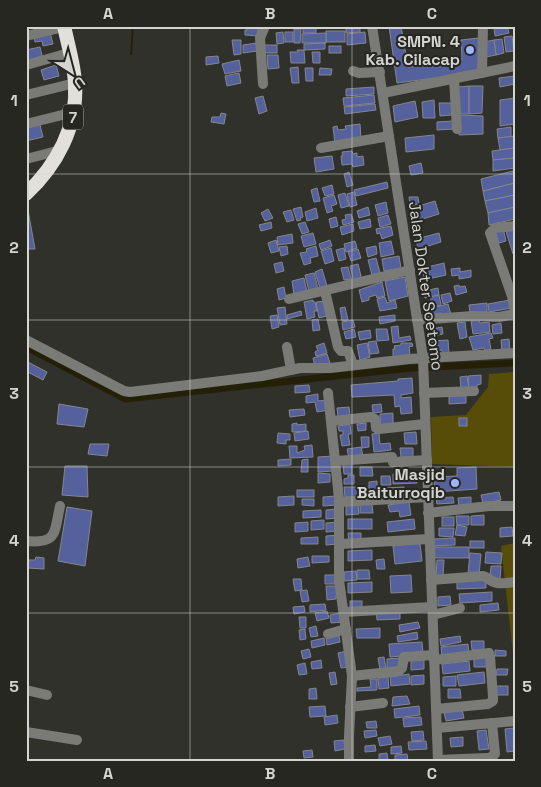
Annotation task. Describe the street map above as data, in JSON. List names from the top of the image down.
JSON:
{
  "streets": {
    "highway": ["7"],
    "street": ["Jalan Dokter Soetomo"]
  },
  "places": ["SMPN. 4 Kab. Cilacap", "Masjid Baiturroqib"],
  "north": "bottom right",
  "grid": {
    "columns": ["A", "B", "C"],
    "rows": [
      "1",
      "2",
      "3",
      "4",
      "5"
    ]
  }
}
